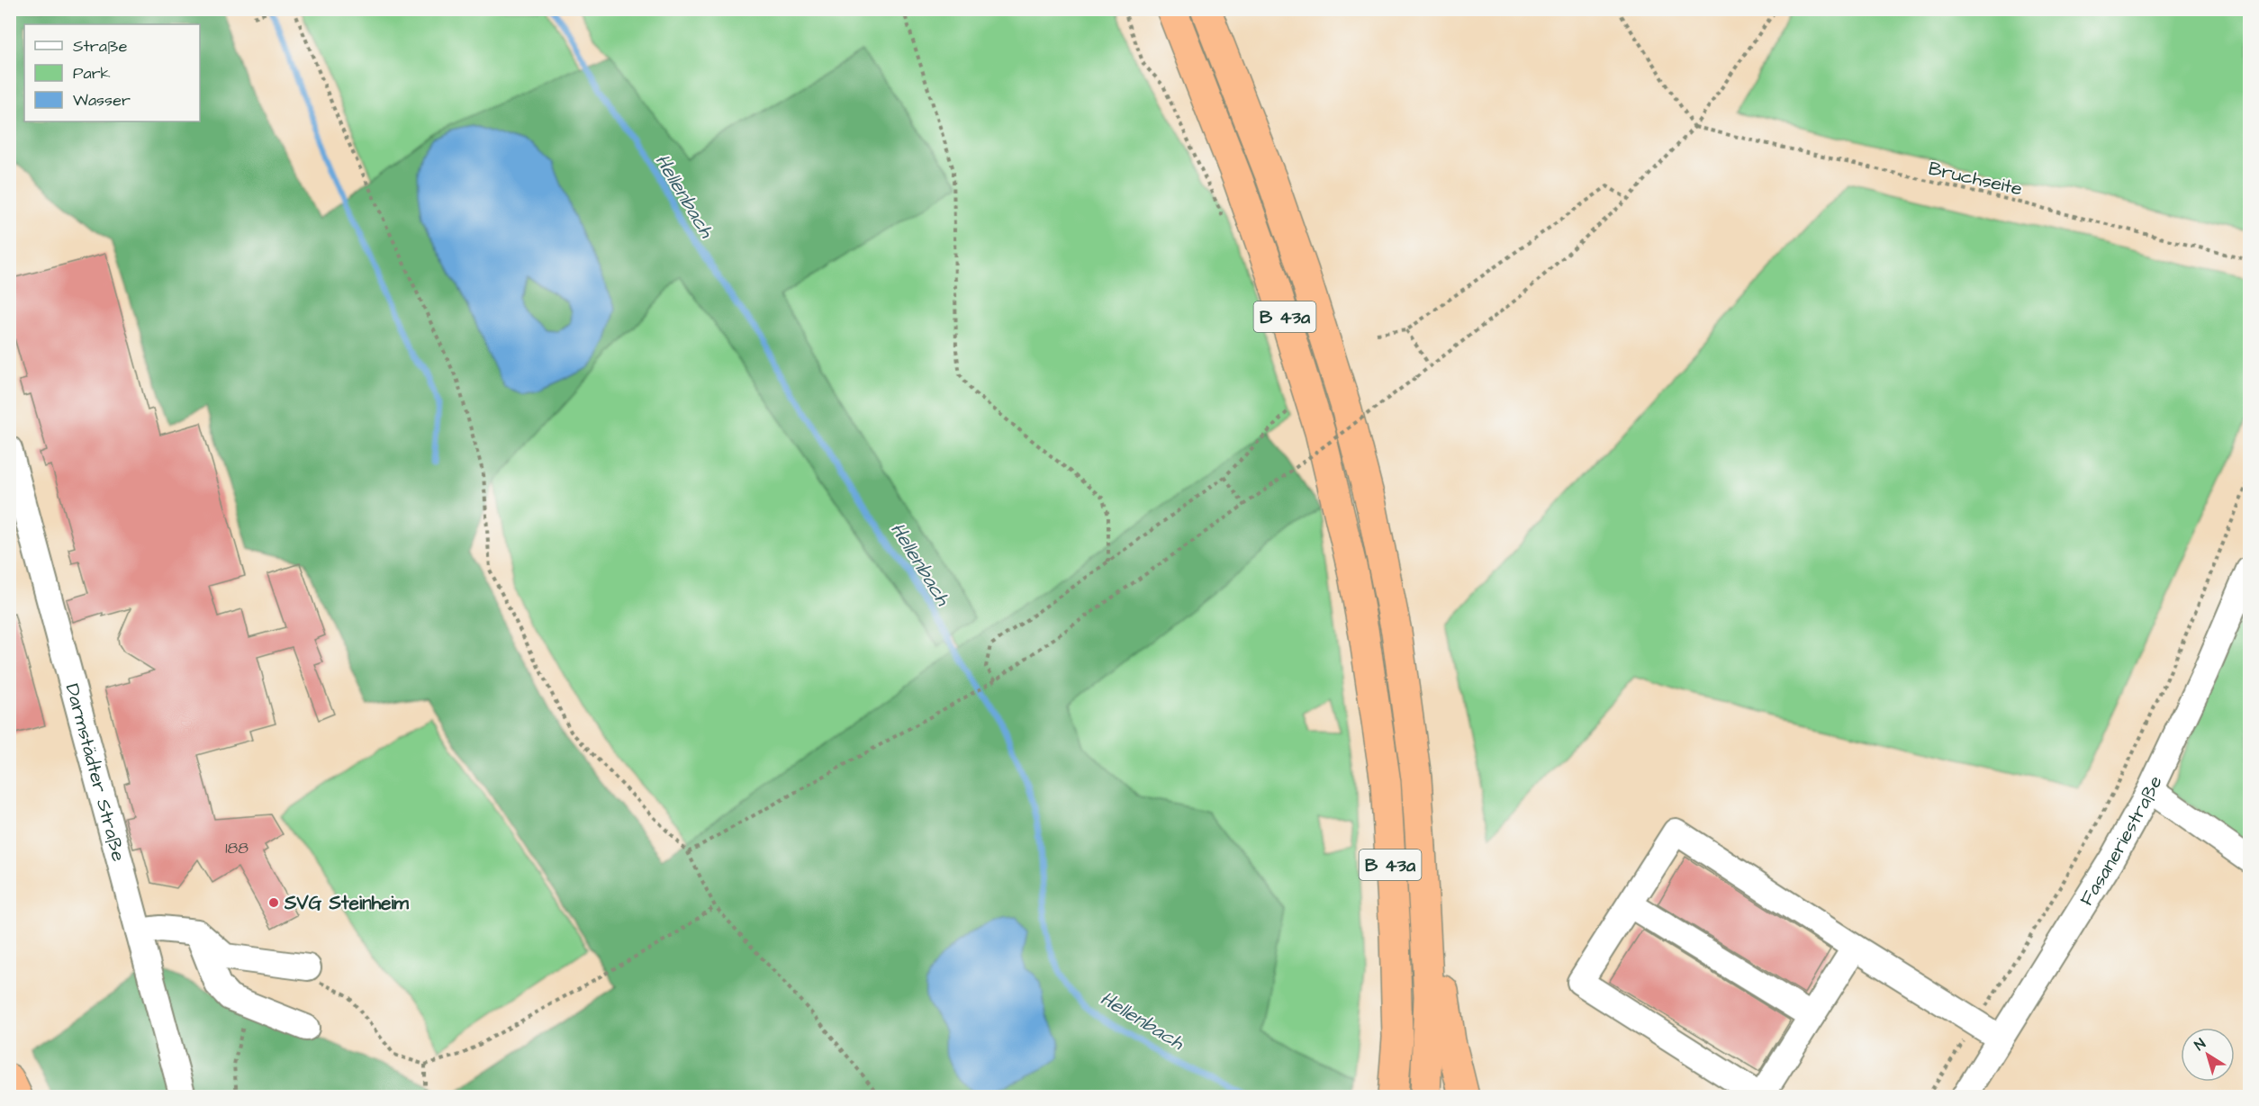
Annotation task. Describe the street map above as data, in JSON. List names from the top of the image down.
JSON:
{
  "streets": {
    "highway": ["B 43a"],
    "street": ["Darmstädter Straße", "Fasaneriestraße"],
    "path": ["Bruchseite"]
  },
  "water": ["Hellenbach"],
  "places": ["SVG Steinheim"],
  "house_numbers": ["188"],
  "legend": ["Straße", "Park", "Wasser"],
  "north": "top left"
}
